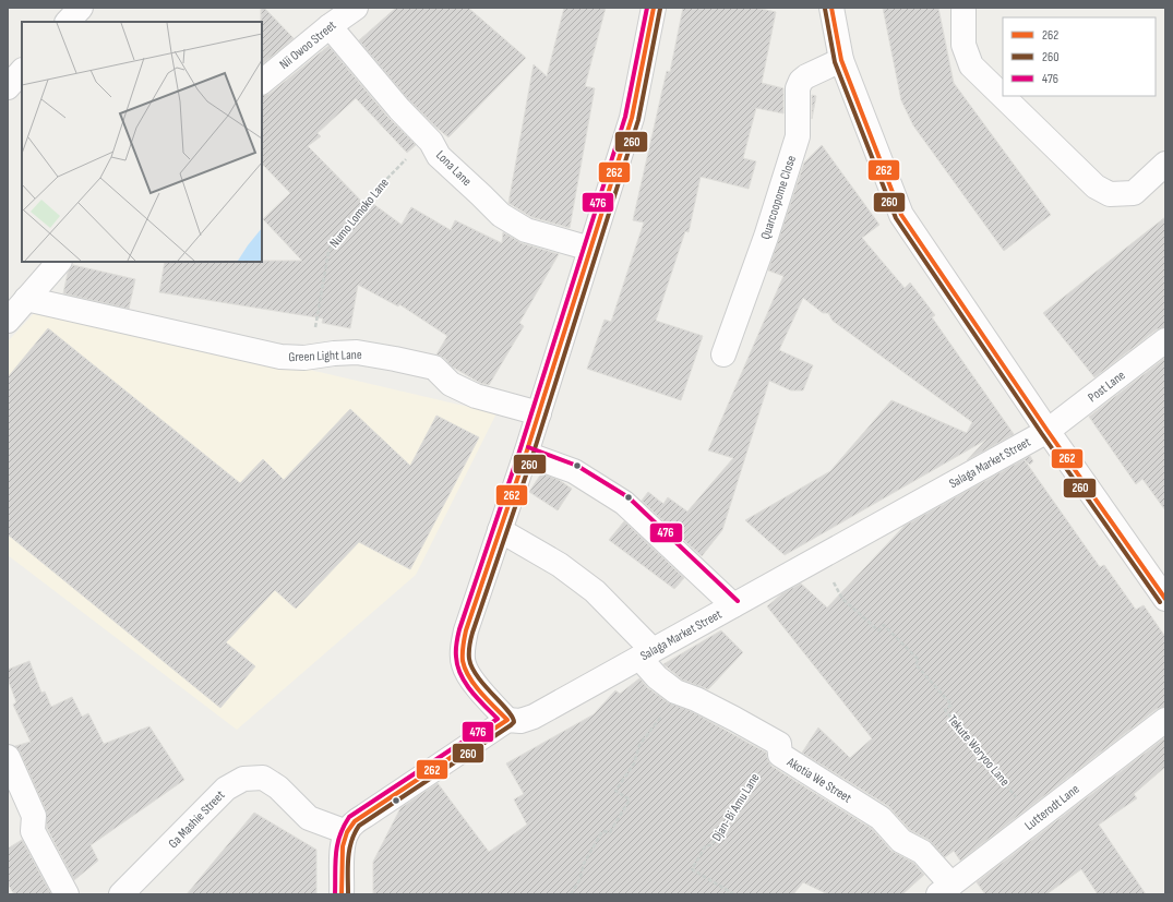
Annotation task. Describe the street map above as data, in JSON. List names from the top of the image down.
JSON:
{
  "streets": {
    "street": [
      "Nii Owoo Street",
      "Lona Lane",
      "Quarcoopome Close",
      "Green Light Lane",
      "Post Lane",
      "Salaga Market Street",
      "Akotia We Street",
      "Lutterodt Lane",
      "Ga Mashie Street"
    ],
    "path": ["Numo Lomoko Lane", "Tekute Woryoo Lane", "Djan-Bi Amu Lane"]
  },
  "crossings": [
    ["Nii Owoo Street", "Lona Lane"],
    ["Lona Lane", "Numo Lomoko Lane"],
    ["Post Lane", "Salaga Market Street"],
    ["Salaga Market Street", "Tekute Woryoo Lane"],
    ["Salaga Market Street", "Akotia We Street"],
    ["Salaga Market Street", "Ga Mashie Street"],
    ["Tekute Woryoo Lane", "Lutterodt Lane"],
    ["Akotia We Street", "Djan-Bi Amu Lane"],
    ["Akotia We Street", "Lutterodt Lane"]
  ],
  "lines": ["transit line 262", "transit line 476", "transit line 260"],
  "legend": ["262", "260", "476"]
}
